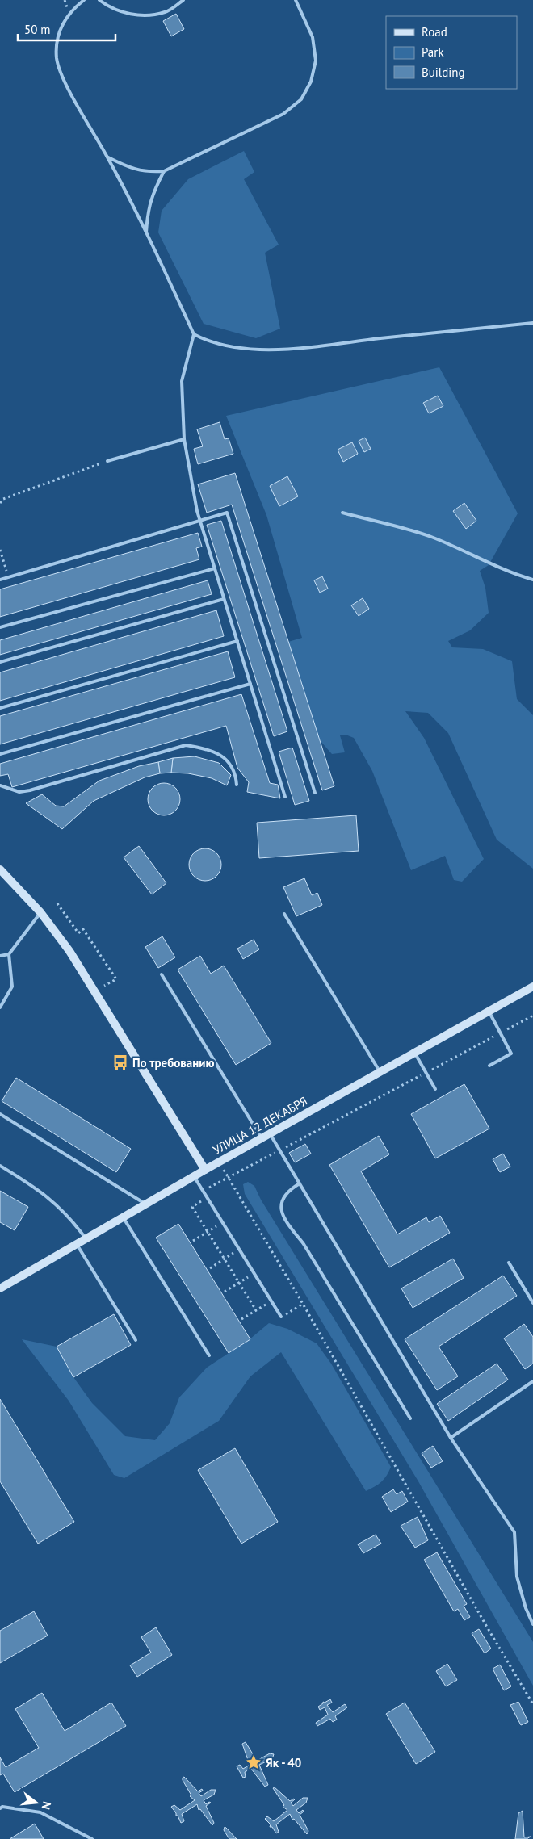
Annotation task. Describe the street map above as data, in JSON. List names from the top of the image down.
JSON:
{
  "streets": {
    "main road": ["УЛИЦА 12 ДЕКАБРЯ"]
  },
  "places": {
    "bus stop": ["По требованию"],
    "place": ["Як - 40"]
  },
  "legend": ["Road", "Park", "Building"],
  "scale_bar": "50 m",
  "north": "right"
}
